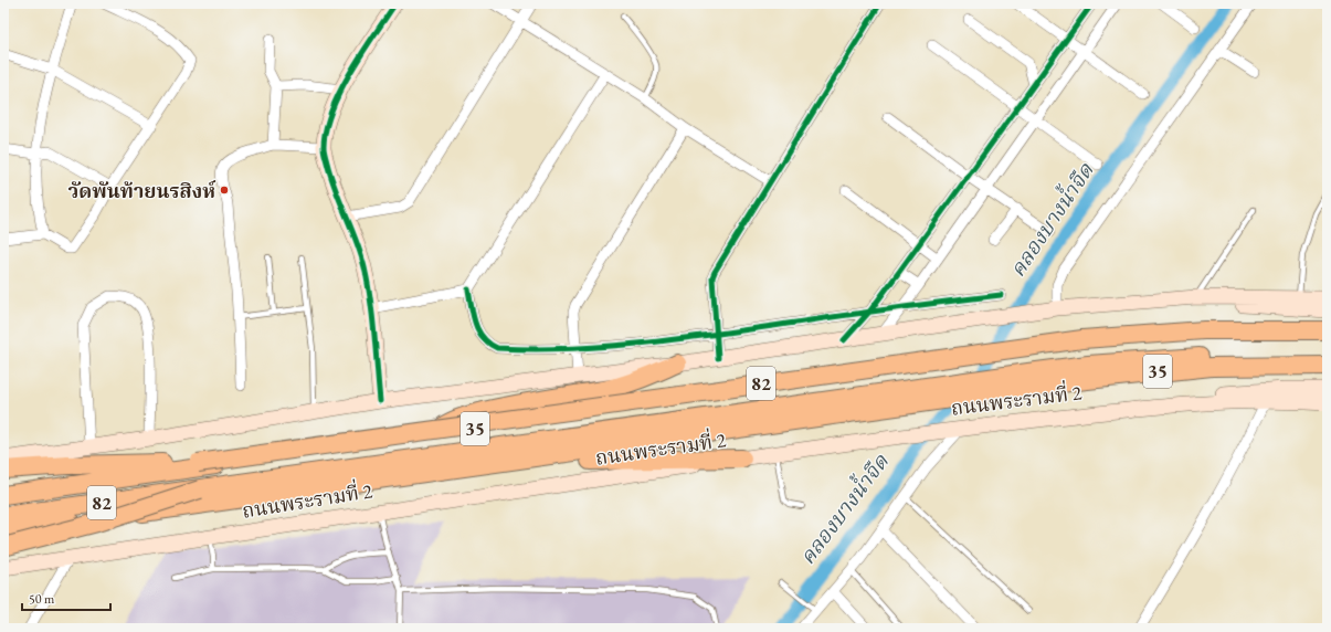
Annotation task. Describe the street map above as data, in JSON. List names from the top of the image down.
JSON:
{
  "streets": {
    "highway": ["35", "82", "ถนนพระรามที่ 2"]
  },
  "crossings": [
    ["35", "82"]
  ],
  "water": ["คลองบางน้ำจืด"],
  "places": ["วัดพันท้ายนรสิงห์"],
  "scale_bar": "50 m"
}
